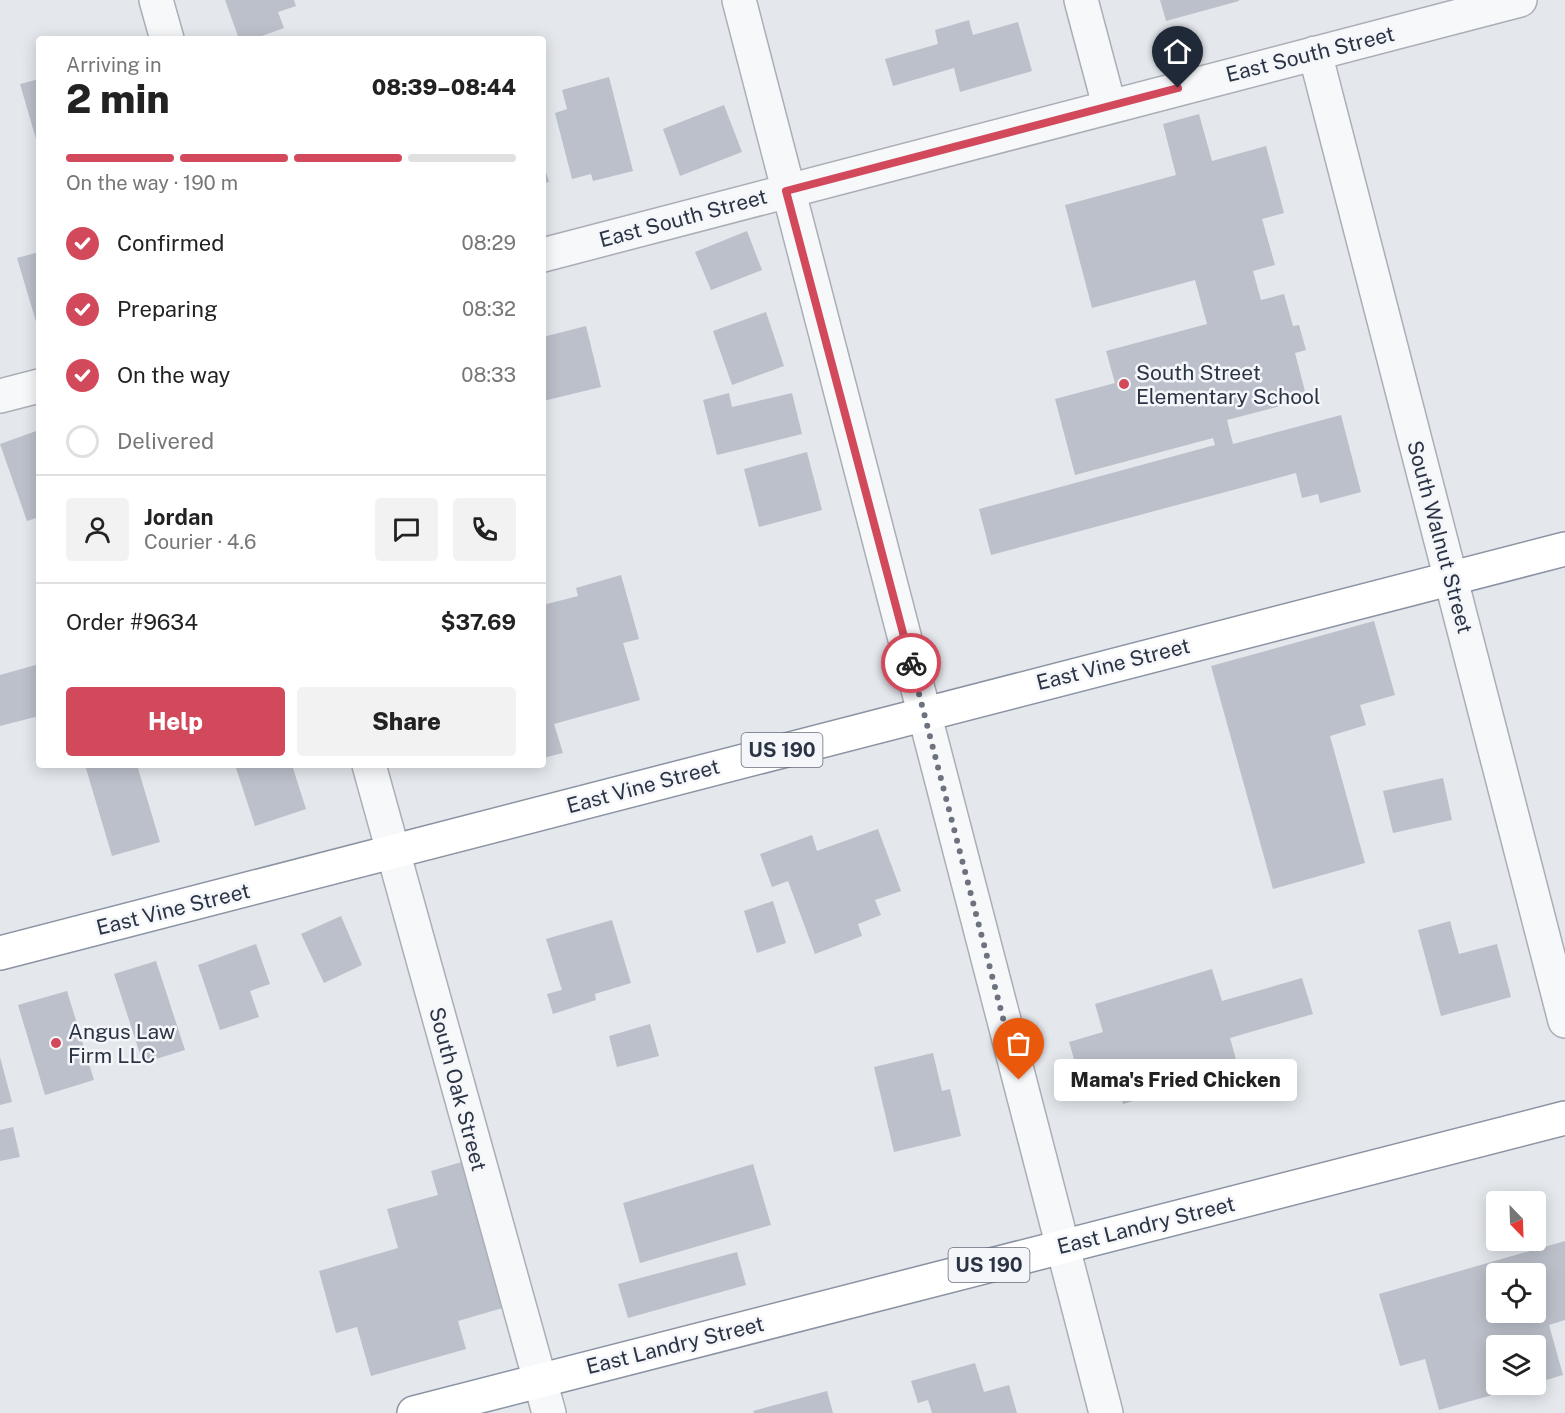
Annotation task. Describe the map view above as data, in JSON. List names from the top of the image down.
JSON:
{
  "streets": {
    "highway": ["East Vine Street", "US 190", "East Landry Street"],
    "street": ["East South Street", "South Walnut Street", "South Oak Street"]
  },
  "crossings": [
    ["East South Street", "South Walnut Street"],
    ["South Walnut Street", "East Vine Street"],
    ["East Vine Street", "South Oak Street"],
    ["South Oak Street", "East Landry Street"]
  ],
  "places": ["South Street Elementary School", "Angus Law Firm LLC", "Mama's Fried Chicken"],
  "north": "bottom right",
  "page": {
    "heading": ["2 min", "Arriving in", "08:39–08:44"],
    "panel": [
      "Jordan",
      "Courier · 4.6",
      "Order #9634",
      "$37.69"
    ],
    "bar": "On the way · 190 m",
    "list": [
      ["Confirmed", "08:29"],
      ["Preparing", "08:32"],
      ["On the way", "08:33"],
      "Delivered"
    ],
    "buttons": ["Help", "Share"],
    "bubble": "Mama's Fried Chicken"
  }
}
